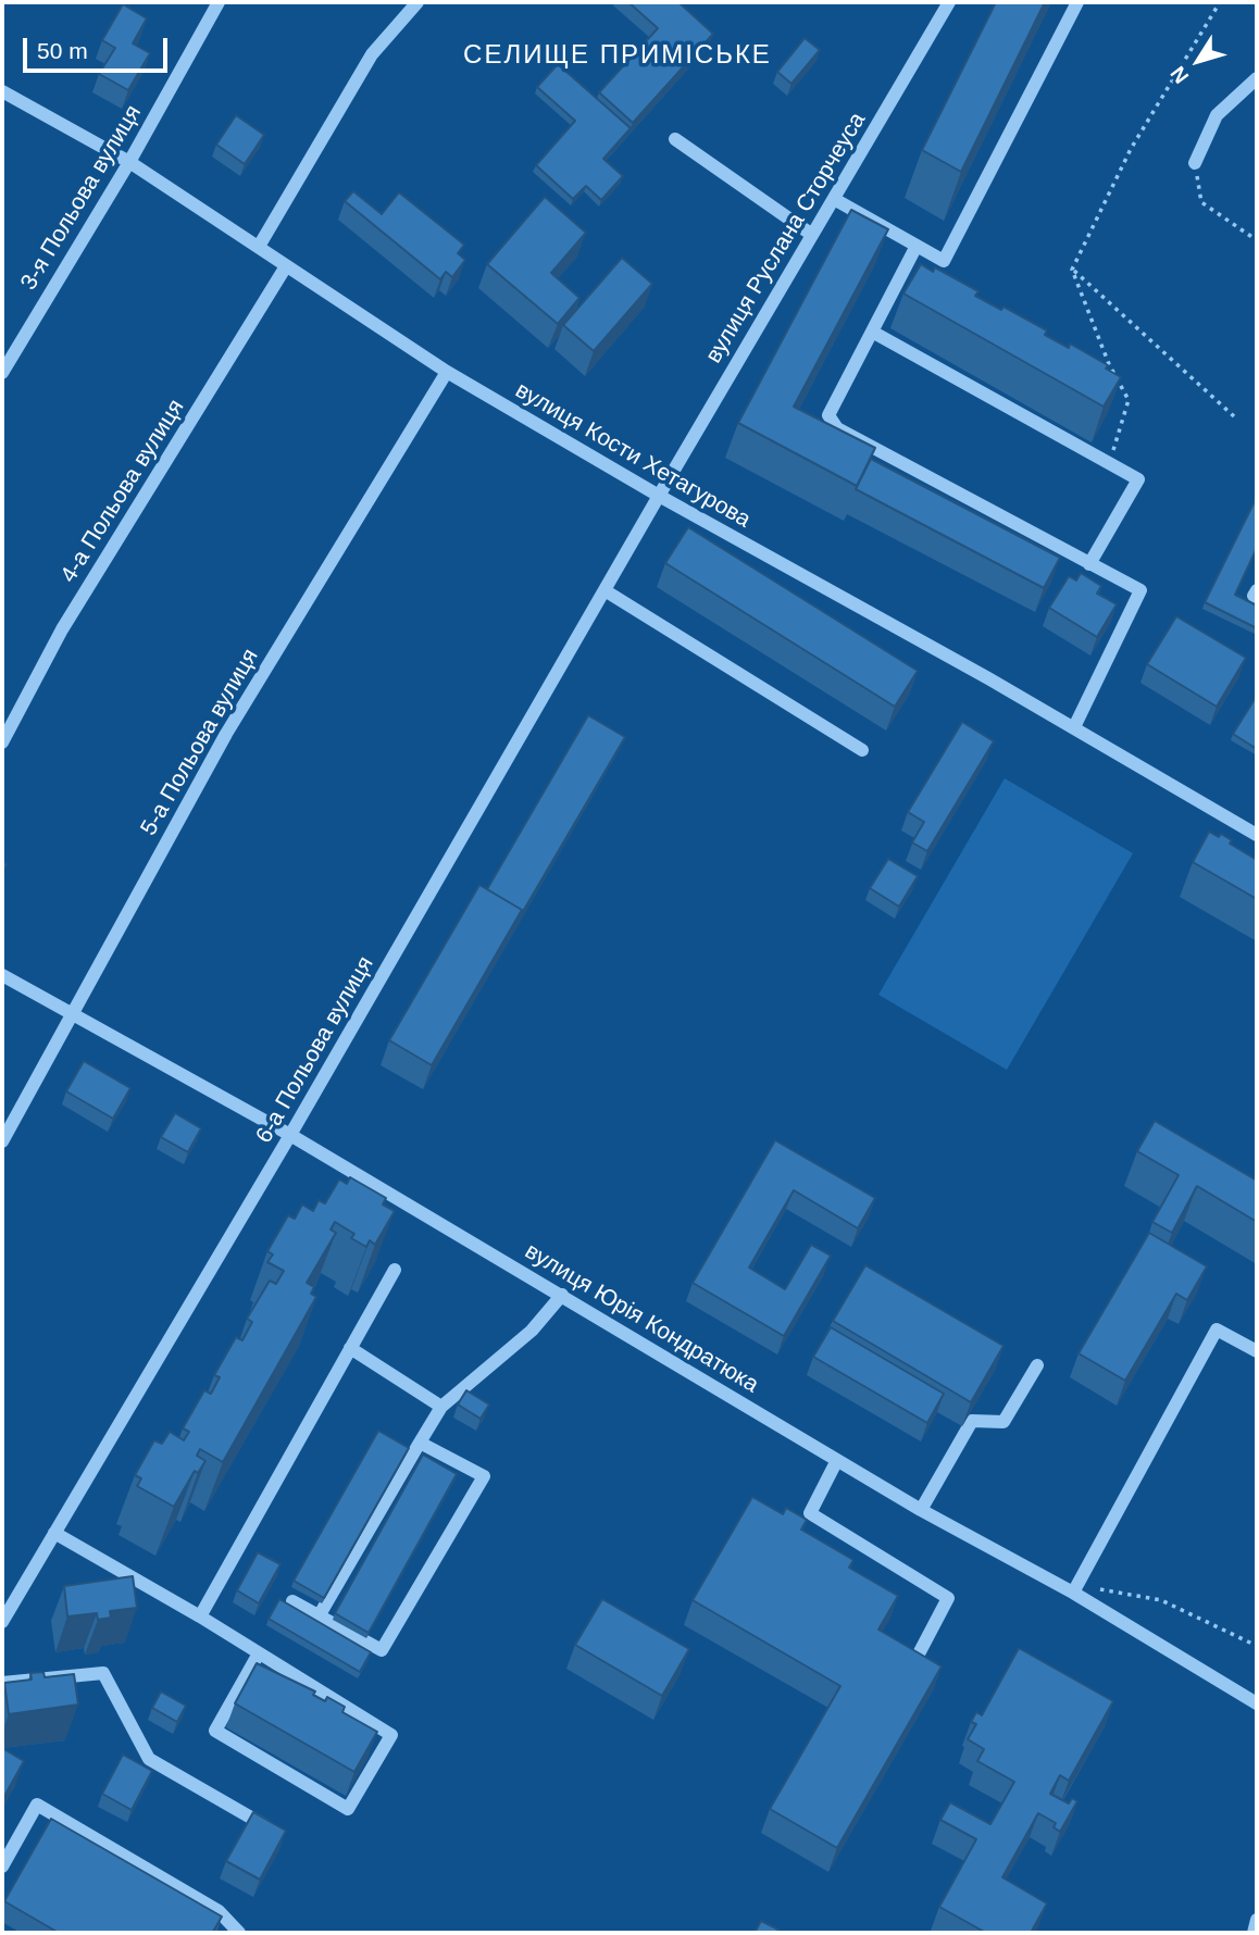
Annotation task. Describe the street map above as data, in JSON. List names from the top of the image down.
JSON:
{
  "streets": {
    "street": [
      "3-я Польова вулиця",
      "вулиця Руслана Сторчеуса",
      "вулиця Кости Хетагурова",
      "4-а Польова вулиця",
      "5-а Польова вулиця",
      "6-а Польова вулиця",
      "вулиця Юрія Кондратюка"
    ]
  },
  "crossings": [
    ["3-я Польова вулиця", "вулиця Кости Хетагурова"],
    ["вулиця Руслана Сторчеуса", "вулиця Кости Хетагурова"],
    ["вулиця Руслана Сторчеуса", "6-а Польова вулиця"],
    ["вулиця Кости Хетагурова", "4-а Польова вулиця"],
    ["вулиця Кости Хетагурова", "5-а Польова вулиця"],
    ["вулиця Кости Хетагурова", "6-а Польова вулиця"],
    ["5-а Польова вулиця", "вулиця Юрія Кондратюка"],
    ["6-а Польова вулиця", "вулиця Юрія Кондратюка"]
  ],
  "districts": ["СЕЛИЩЕ ПРИМІСЬКЕ"],
  "scale_bar": "50 m",
  "north": "bottom left"
}
